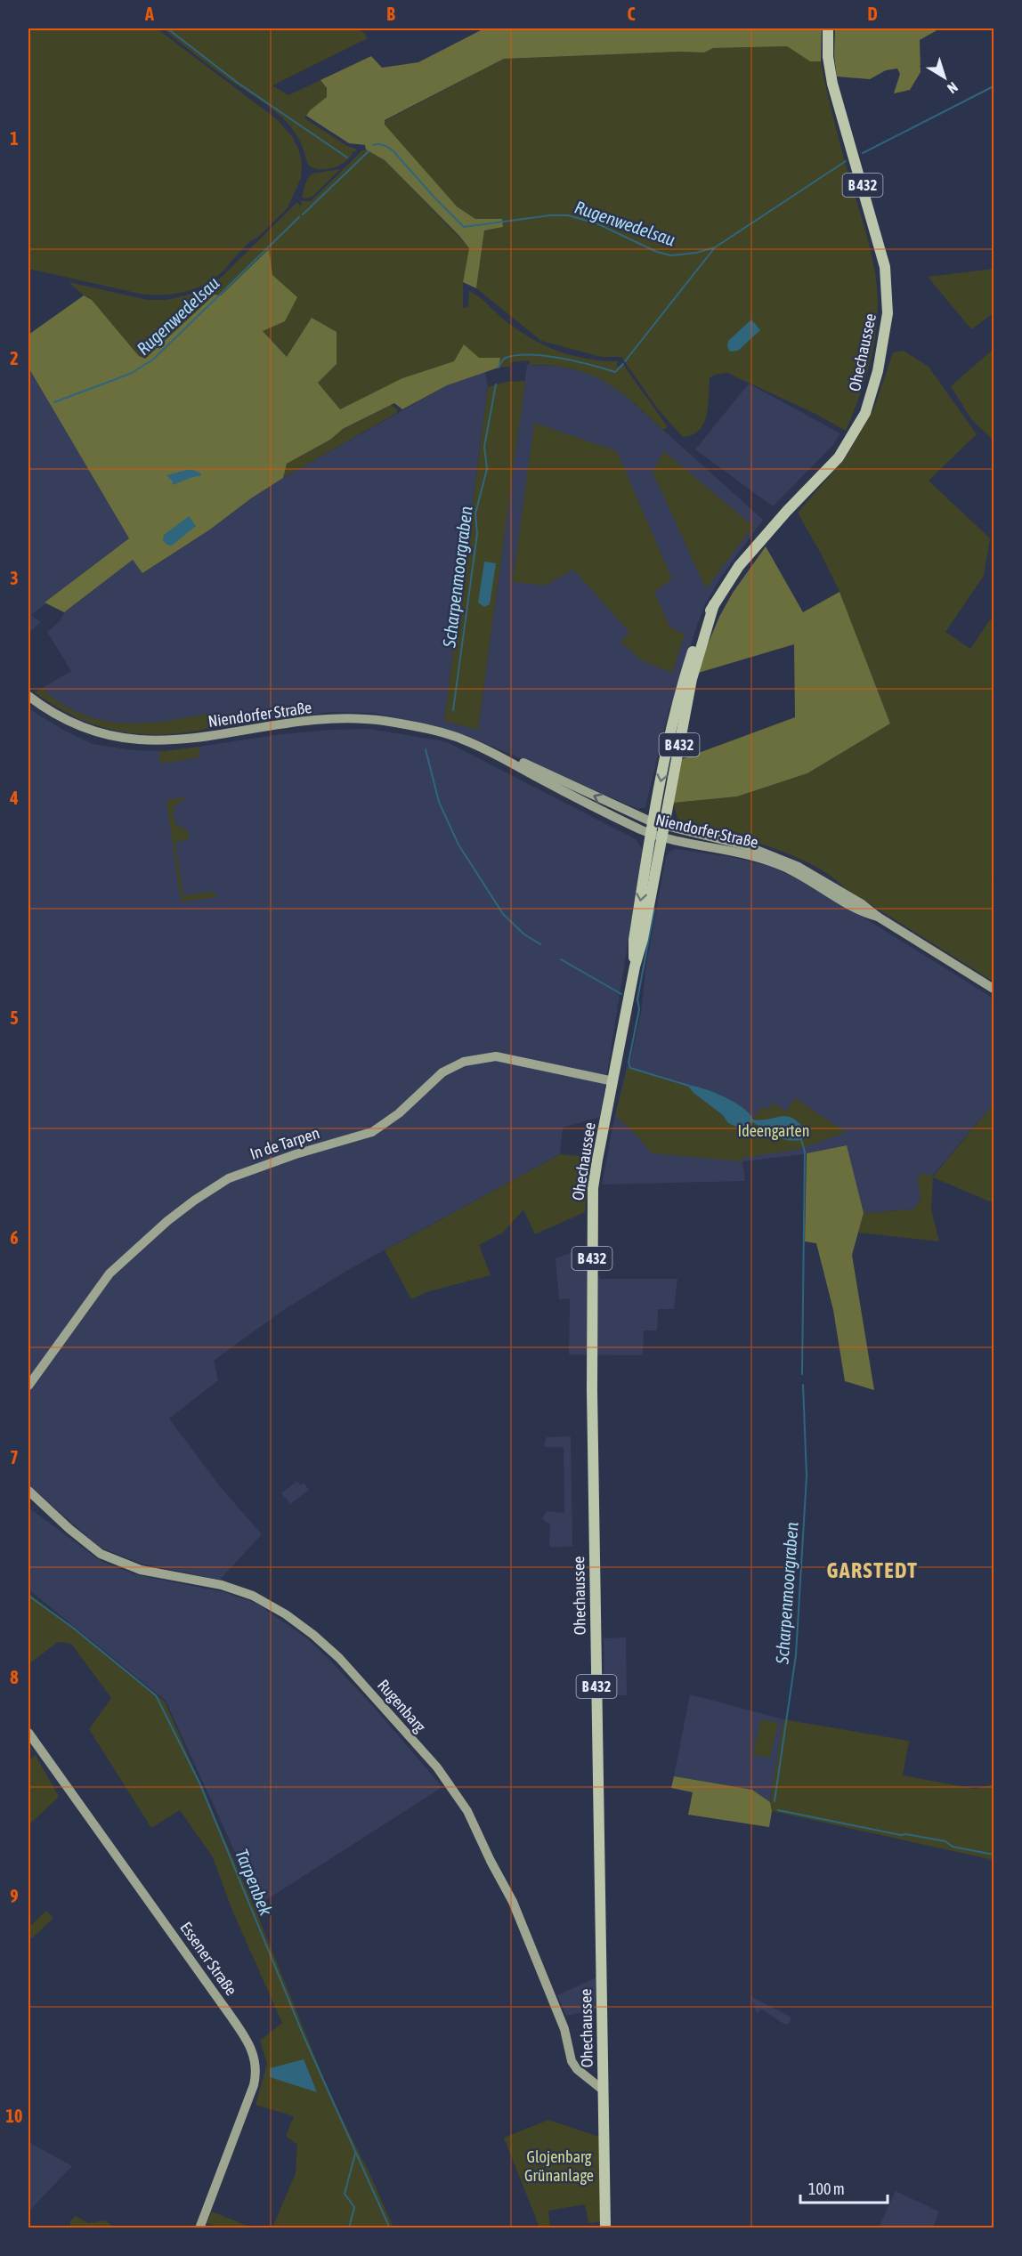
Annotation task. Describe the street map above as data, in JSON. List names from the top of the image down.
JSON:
{
  "streets": {
    "main road": ["B 432", "Ohechaussee"],
    "street": [
      "Niendorfer Straße",
      "In de Tarpen",
      "Rugenbarg",
      "Essener Straße"
    ]
  },
  "crossings": [
    ["Ohechaussee", "Niendorfer Straße"],
    ["Ohechaussee", "In de Tarpen"],
    ["Ohechaussee", "Rugenbarg"]
  ],
  "districts": ["GARSTEDT"],
  "water": ["Rugenwedelsau", "Scharpenmoorgraben", "Tarpenbek"],
  "parks": ["Ideengarten", "Glojenbarg Grünanlage"],
  "scale_bar": "100 m",
  "north": "bottom right",
  "grid": {
    "columns": [
      "A",
      "B",
      "C",
      "D"
    ],
    "rows": [
      "1",
      "2",
      "3",
      "4",
      "5",
      "6",
      "7",
      "8",
      "9",
      "10"
    ]
  }
}
